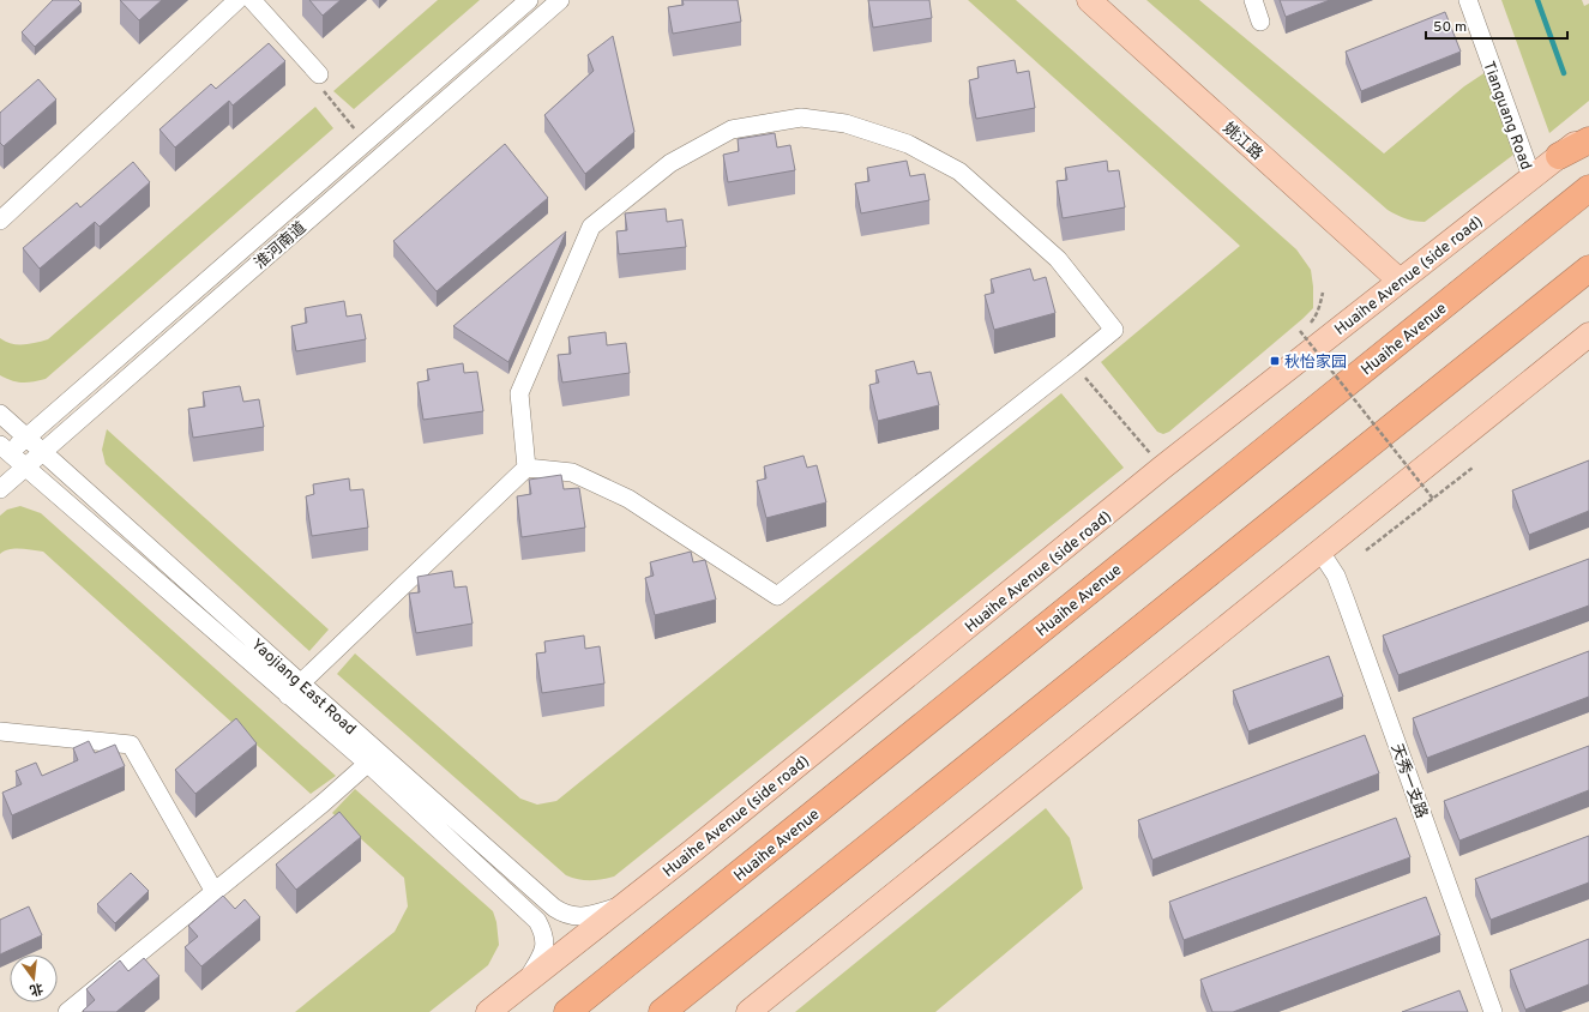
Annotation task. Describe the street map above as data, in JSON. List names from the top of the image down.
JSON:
{
  "streets": {
    "highway": ["Huaihe Avenue"],
    "main road": ["姚江路", "Huaihe Avenue (side road)"],
    "street": [
      "Tianguang Road",
      "淮河南道",
      "Yaojiang East Road",
      "天秀一支路"
    ]
  },
  "crossings": [
    ["Tianguang Road", "Huaihe Avenue (side road)"],
    ["姚江路", "Huaihe Avenue (side road)"],
    ["淮河南道", "Yaojiang East Road"],
    ["Huaihe Avenue (side road)", "Yaojiang East Road"]
  ],
  "places": {
    "transit": ["秋怡家园"]
  },
  "scale_bar": "50 m",
  "north": "bottom"
}
